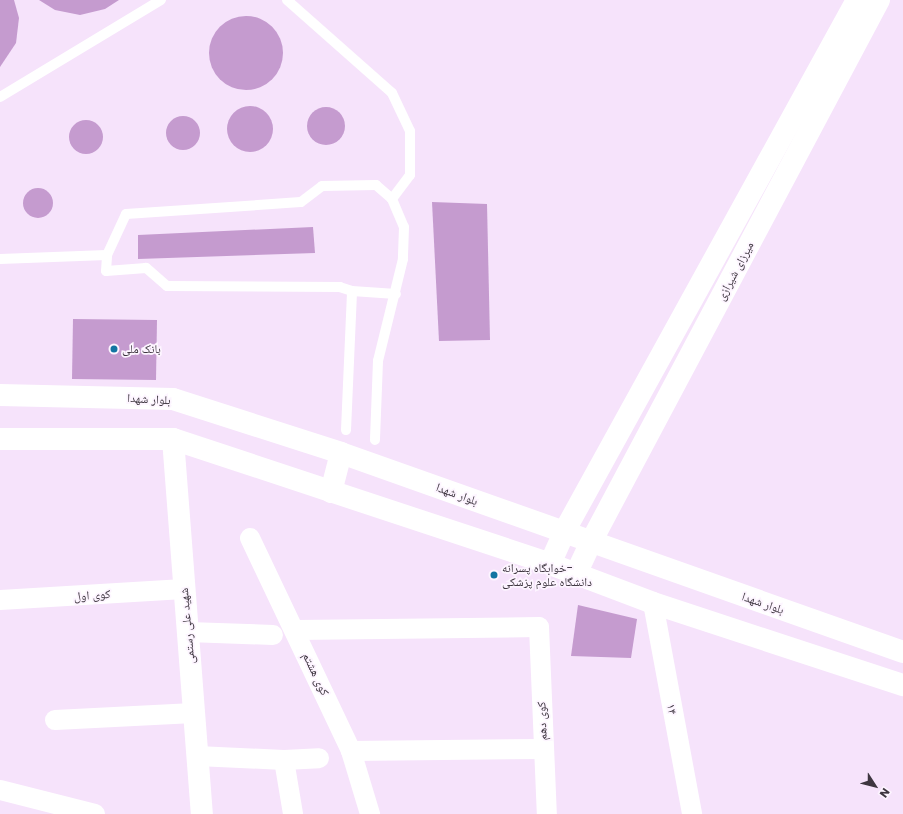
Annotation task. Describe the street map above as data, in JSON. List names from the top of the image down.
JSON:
{
  "streets": {
    "main road": ["میرزای شیرازی", "بلوار شهدا", "شهید علی رستمی"],
    "street": [
      "کوی اول",
      "کوی هشتم",
      "۱۴",
      "کوی دهم"
    ]
  },
  "crossings": [
    ["میرزای شیرازی", "بلوار شهدا"],
    ["کوی اول", "شهید علی رستمی"],
    ["کوی هشتم", "کوی دهم"]
  ],
  "places": ["بانک ملی", "خوابگاە پسرانە- دانشگاە علوم پزشکی"],
  "north": "bottom right"
}
